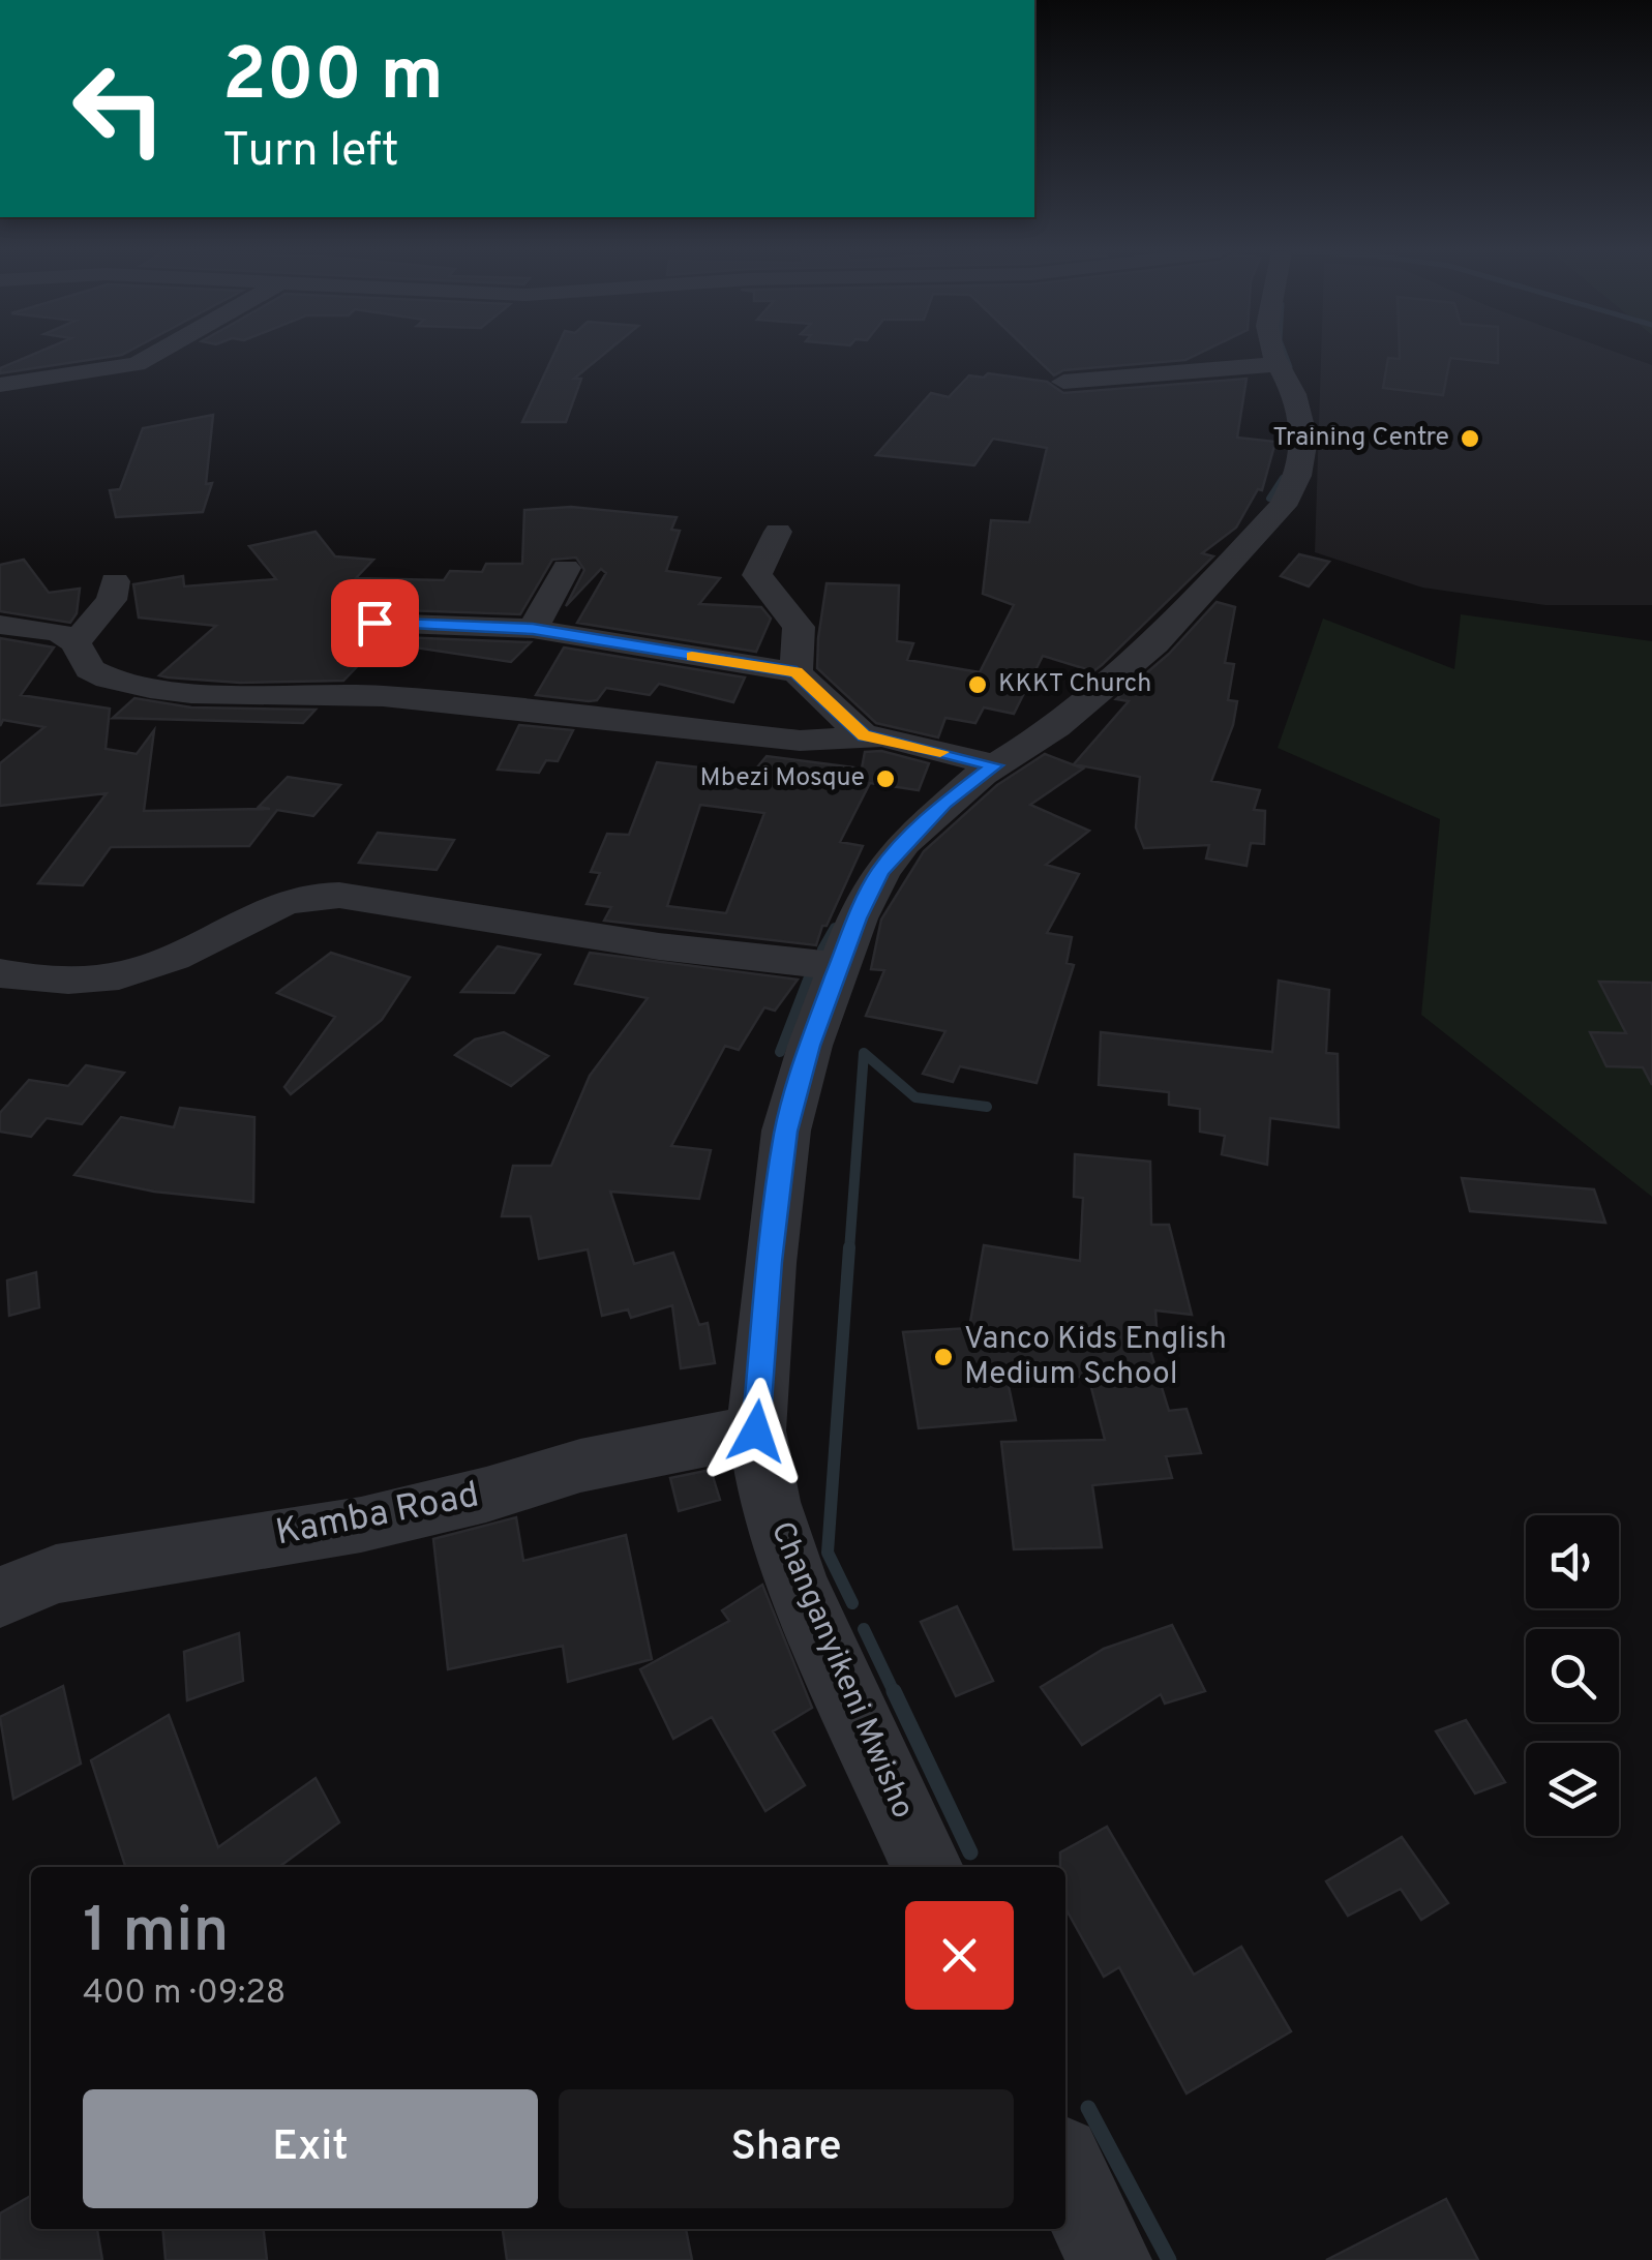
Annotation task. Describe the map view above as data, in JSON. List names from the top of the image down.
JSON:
{
  "streets": {
    "street": ["Kamba Road", "Changanyikeni Mwisho"]
  },
  "crossings": [
    ["Kamba Road", "Changanyikeni Mwisho"]
  ],
  "places": [
    "Training Centre",
    "KKKT Church",
    "Mbezi Mosque",
    "Vanco Kids English Medium School"
  ],
  "page": {
    "turn": ["200 m", "Turn left"],
    "heading": ["1 min", "400 m · 09:28"],
    "buttons": ["Exit", "Share"]
  }
}
